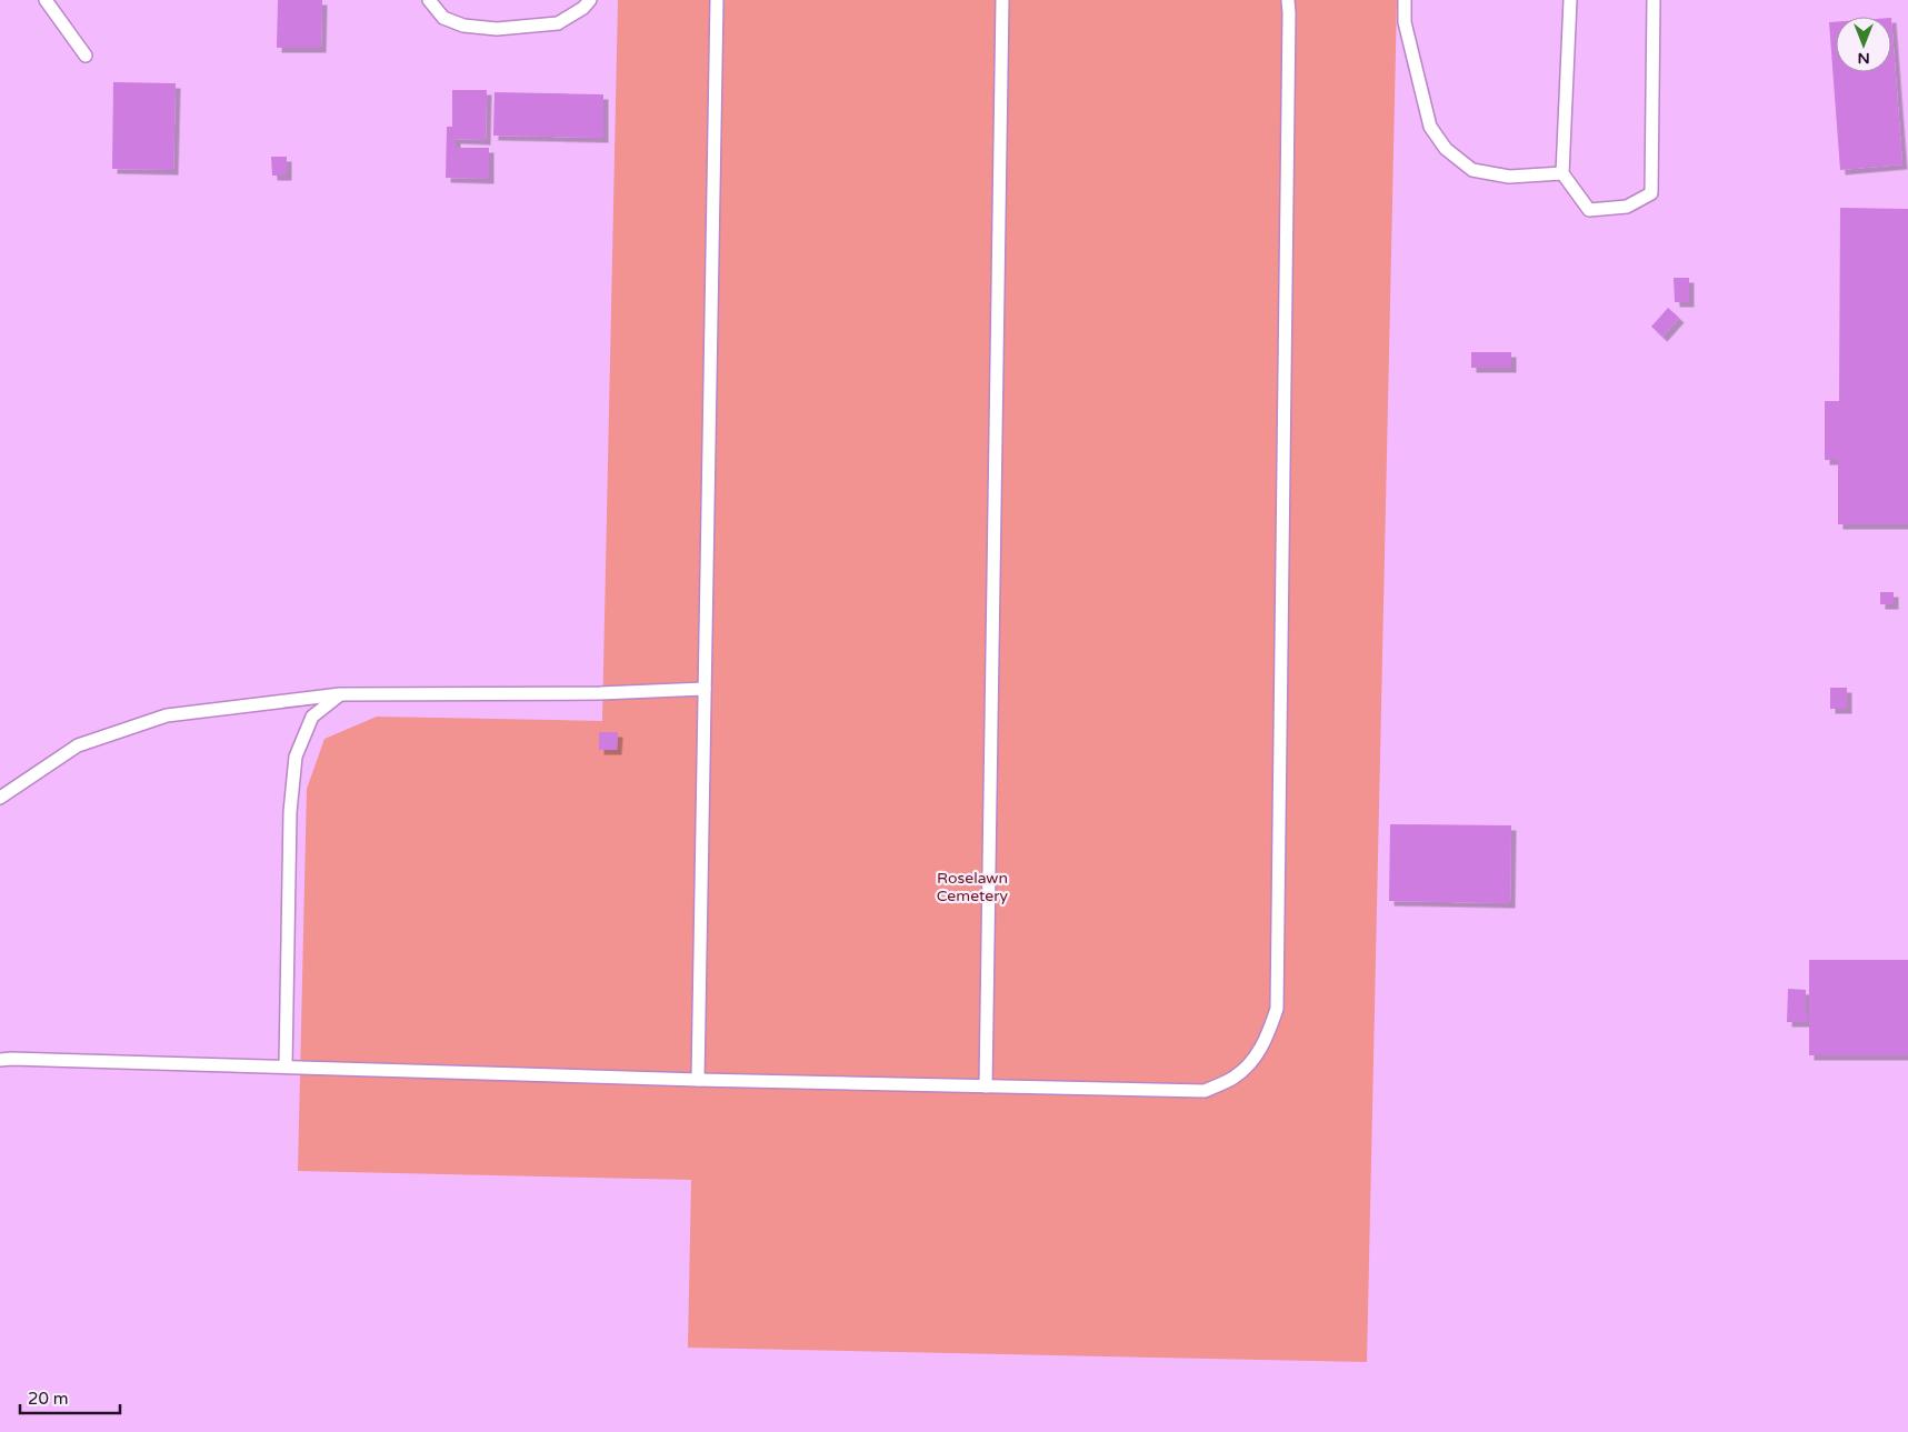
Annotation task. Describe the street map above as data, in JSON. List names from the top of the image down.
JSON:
{
  "parks": ["Roselawn Cemetery"],
  "scale_bar": "20 m",
  "north": "bottom"
}
